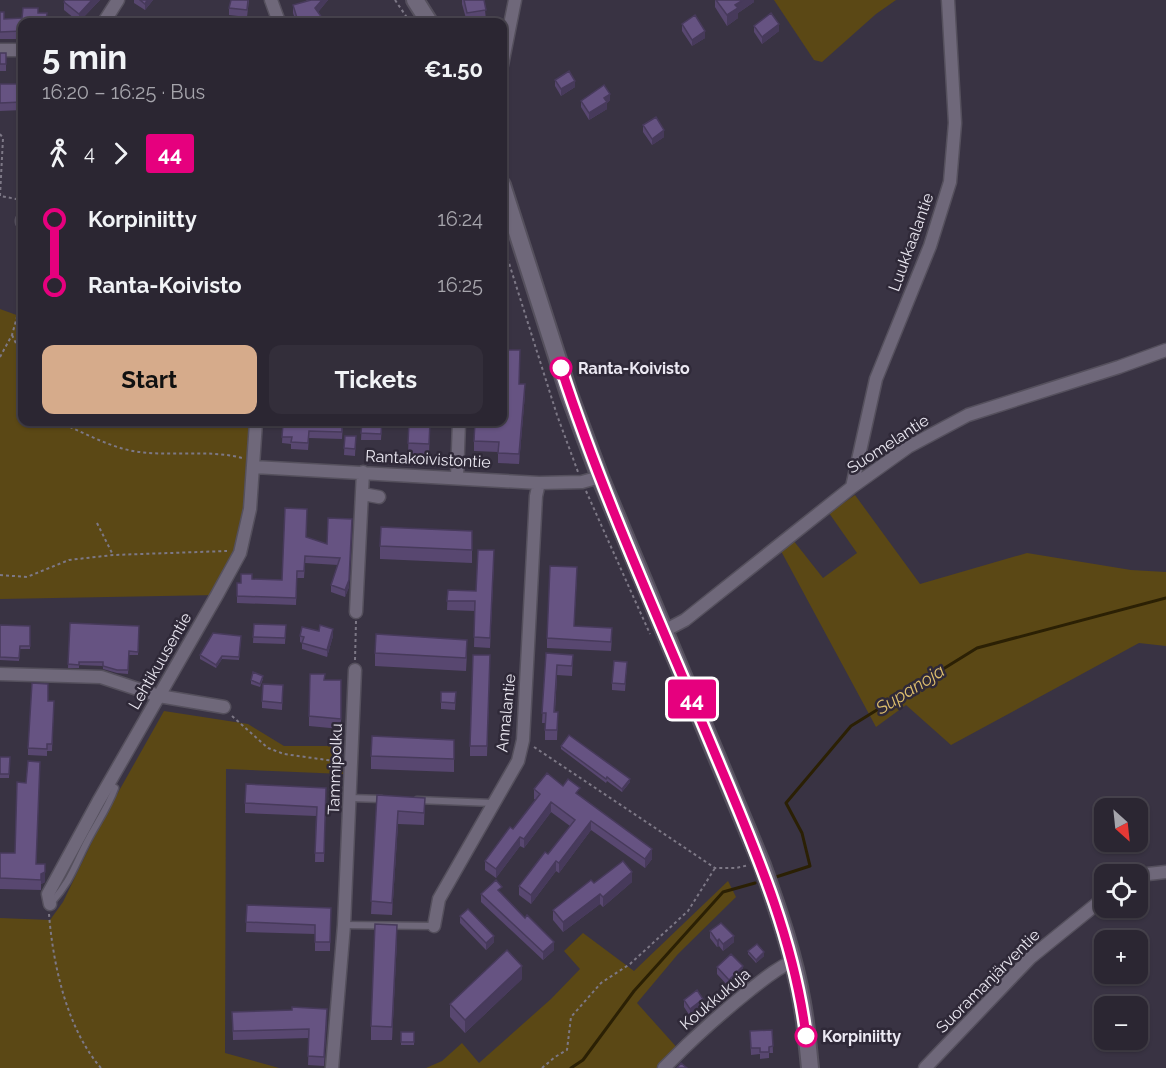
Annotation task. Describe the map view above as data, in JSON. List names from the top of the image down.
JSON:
{
  "streets": {
    "street": [
      "Luukkaalantie",
      "Suomelantie",
      "Rantakoivistontie",
      "Lehtikuusentie",
      "Annalantie",
      "Tammipolku",
      "Suoramanjärventie",
      "Koukkukuja"
    ]
  },
  "crossings": [
    ["Luukkaalantie", "Suomelantie"],
    ["Rantakoivistontie", "Lehtikuusentie"],
    ["Rantakoivistontie", "Annalantie"]
  ],
  "water": ["Supanoja"],
  "places": ["Ranta-Koivisto", "Korpiniitty"],
  "lines": ["bus line 44"],
  "north": "bottom right",
  "page": {
    "on_map": "44",
    "heading": ["5 min", "16:20 – 16:25 · Bus", "€1.50"],
    "legs": ["4", "44"],
    "list": [
      {
        "name": "Korpiniitty",
        "value": "16:24"
      },
      {
        "name": "Ranta-Koivisto",
        "value": "16:25"
      }
    ],
    "buttons": ["Start", "Tickets"],
    "map_buttons": ["+", "−"]
  }
}
